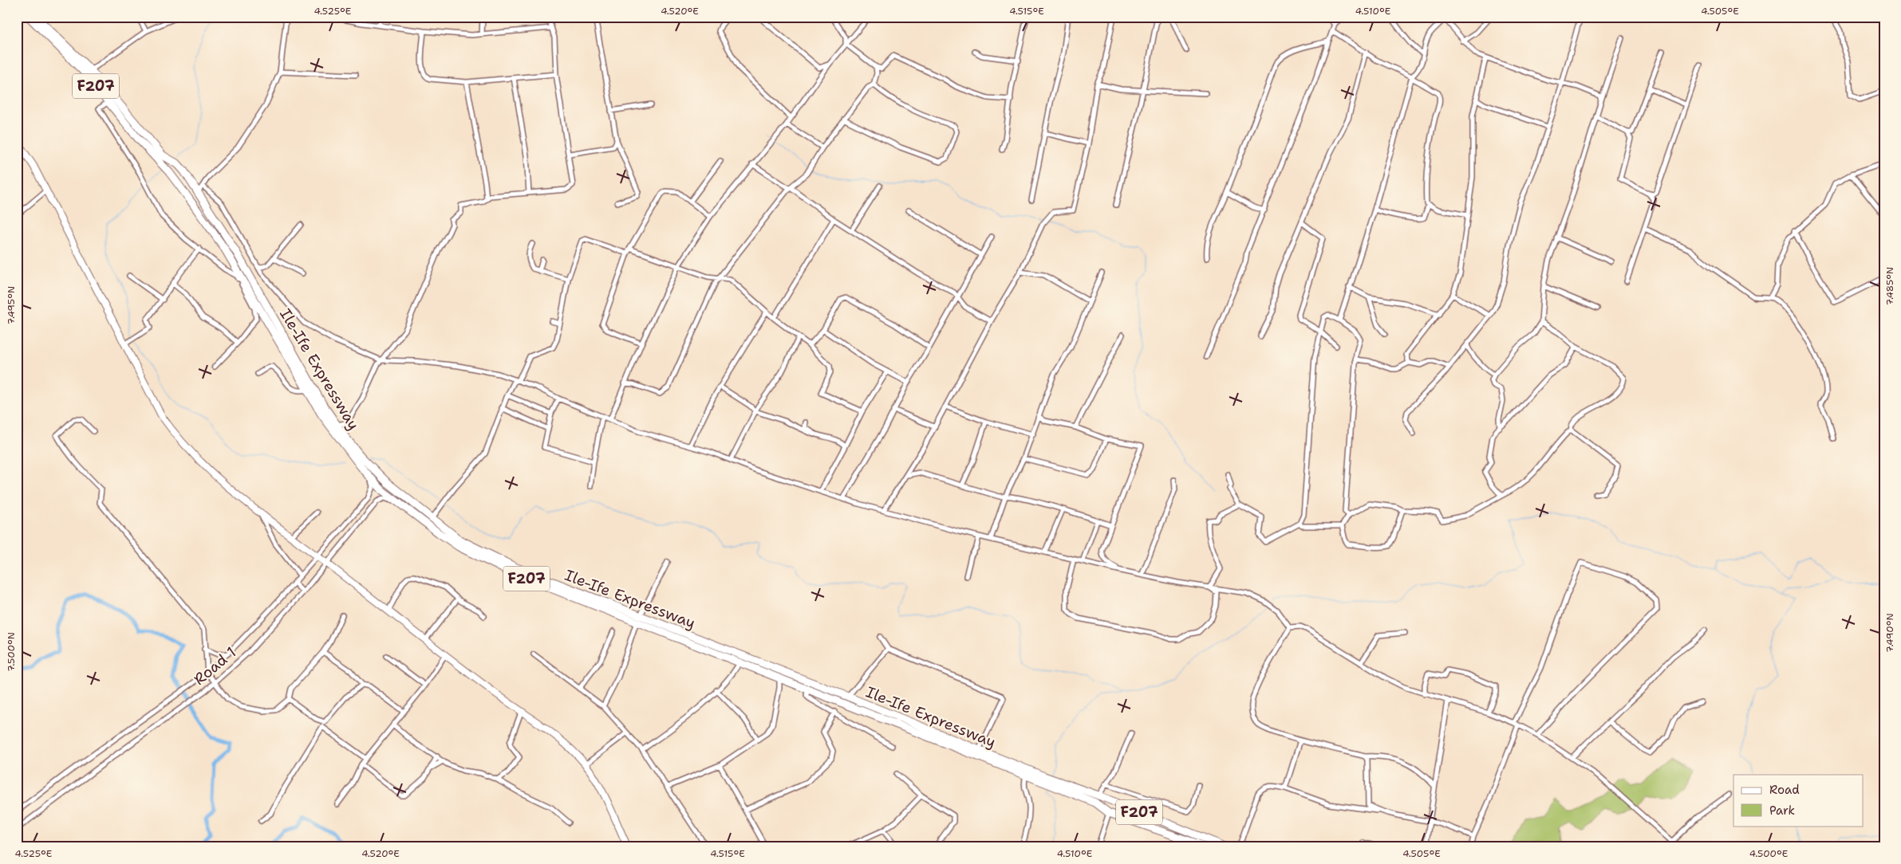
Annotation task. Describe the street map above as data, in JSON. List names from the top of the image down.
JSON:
{
  "streets": {
    "main road": ["F207", "Ile-Ife Expressway"],
    "street": ["Road 1"]
  },
  "crossings": [
    ["Ile-Ife Expressway", "Road 1"]
  ],
  "legend": ["Road", "Park"],
  "coordinates": [
    "4.525°E",
    "4.520°E",
    "4.515°E",
    "4.510°E",
    "4.505°E",
    "7.485°N",
    "7.495°N",
    "7.490°N",
    "7.500°N",
    "4.500°E"
  ]
}
